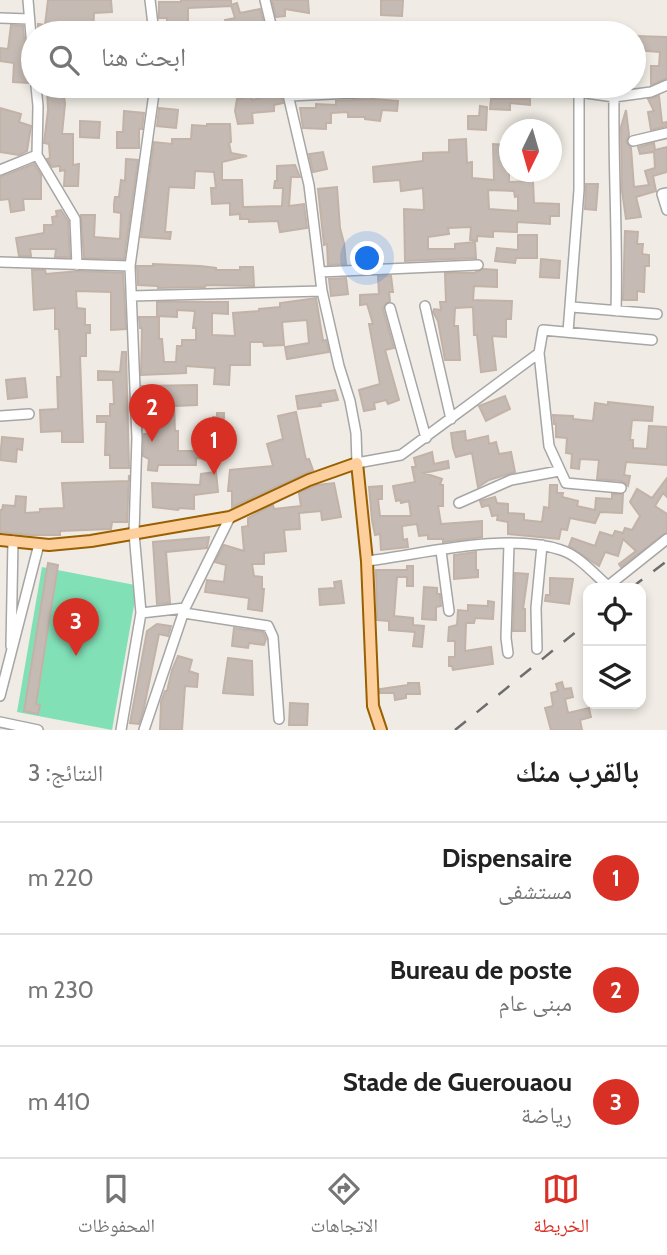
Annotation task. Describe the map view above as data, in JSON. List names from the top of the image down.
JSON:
{
  "north": "bottom",
  "page": {
    "search": "ابحث هنا",
    "pins": ["2", "1", "3"],
    "heading": ["بالقرب منك", "النتائج: 3"],
    "list": [
      {
        "mark": "1",
        "name": "Dispensaire",
        "note": "مستشفى",
        "value": "220 m"
      },
      {
        "mark": "2",
        "name": "Bureau de poste",
        "note": "مبنى عام",
        "value": "230 m"
      },
      {
        "mark": "3",
        "name": "Stade de Guerouaou",
        "note": "رياضة",
        "value": "410 m"
      }
    ],
    "nav": ["الخريطة", "الاتجاهات", "المحفوظات"]
  }
}
